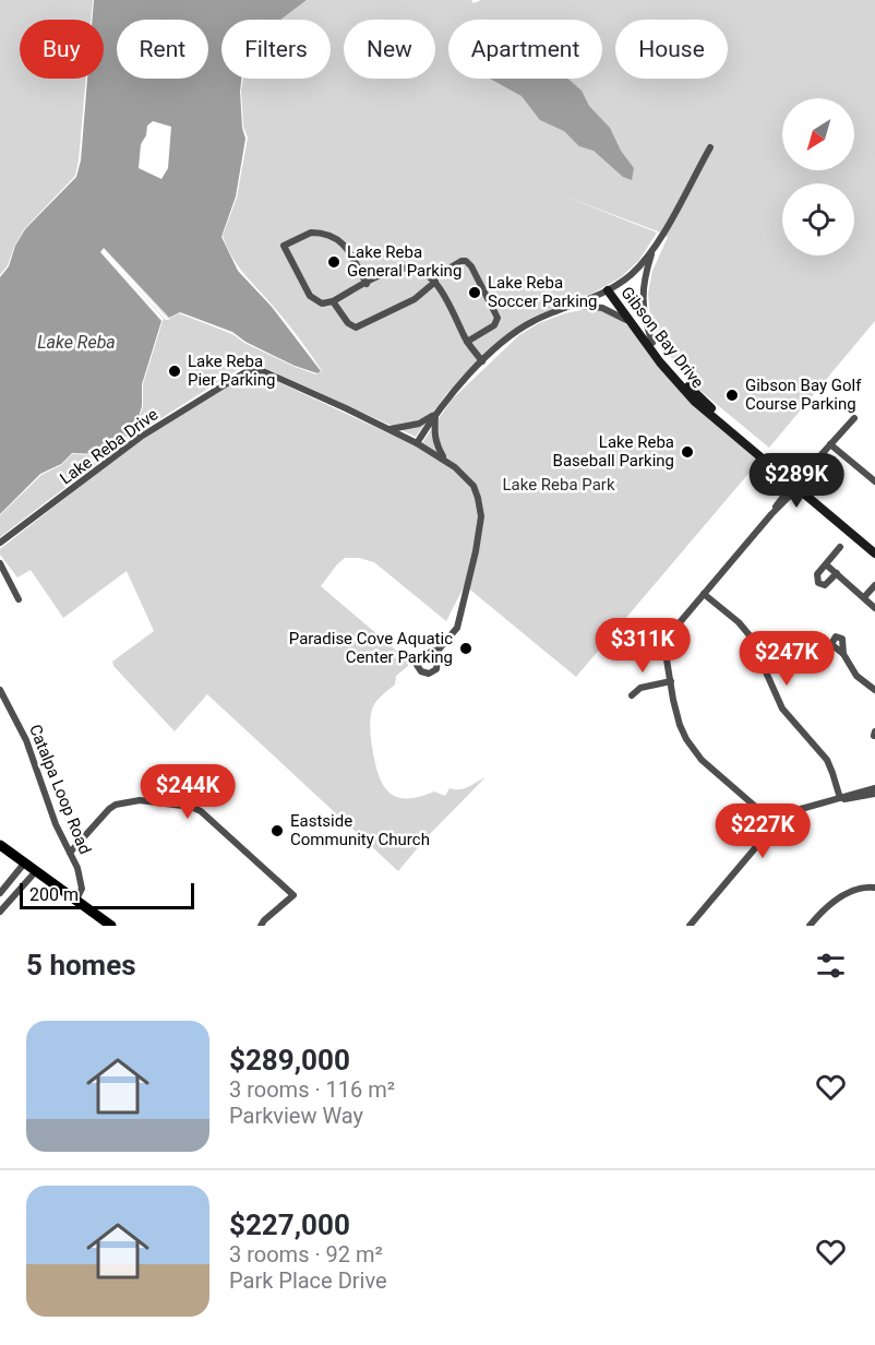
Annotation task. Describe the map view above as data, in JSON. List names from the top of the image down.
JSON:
{
  "streets": {
    "street": ["Gibson Bay Drive", "Lake Reba Drive", "Catalpa Loop Road"]
  },
  "water": ["Lake Reba"],
  "parks": ["Lake Reba Park"],
  "places": [
    "Lake Reba General Parking",
    "Lake Reba Soccer Parking",
    "Lake Reba Pier Parking",
    "Gibson Bay Golf Course Parking",
    "Lake Reba Baseball Parking",
    "Paradise Cove Aquatic Center Parking",
    "Eastside Community Church"
  ],
  "scale_bar": "200 m",
  "north": "bottom left",
  "page": {
    "chip": [
      "Buy",
      "Rent",
      "Filters",
      "New",
      "Apartment",
      "House"
    ],
    "price": [
      "$289K",
      "$311K",
      "$247K",
      "$244K",
      "$227K"
    ],
    "scale": "200 m",
    "heading": "5 homes",
    "list": [
      {
        "name": "$289,000",
        "note": "3 rooms · 116 m² · Parkview Way"
      },
      {
        "name": "$227,000",
        "note": "3 rooms · 92 m² · Park Place Drive"
      }
    ]
  }
}
